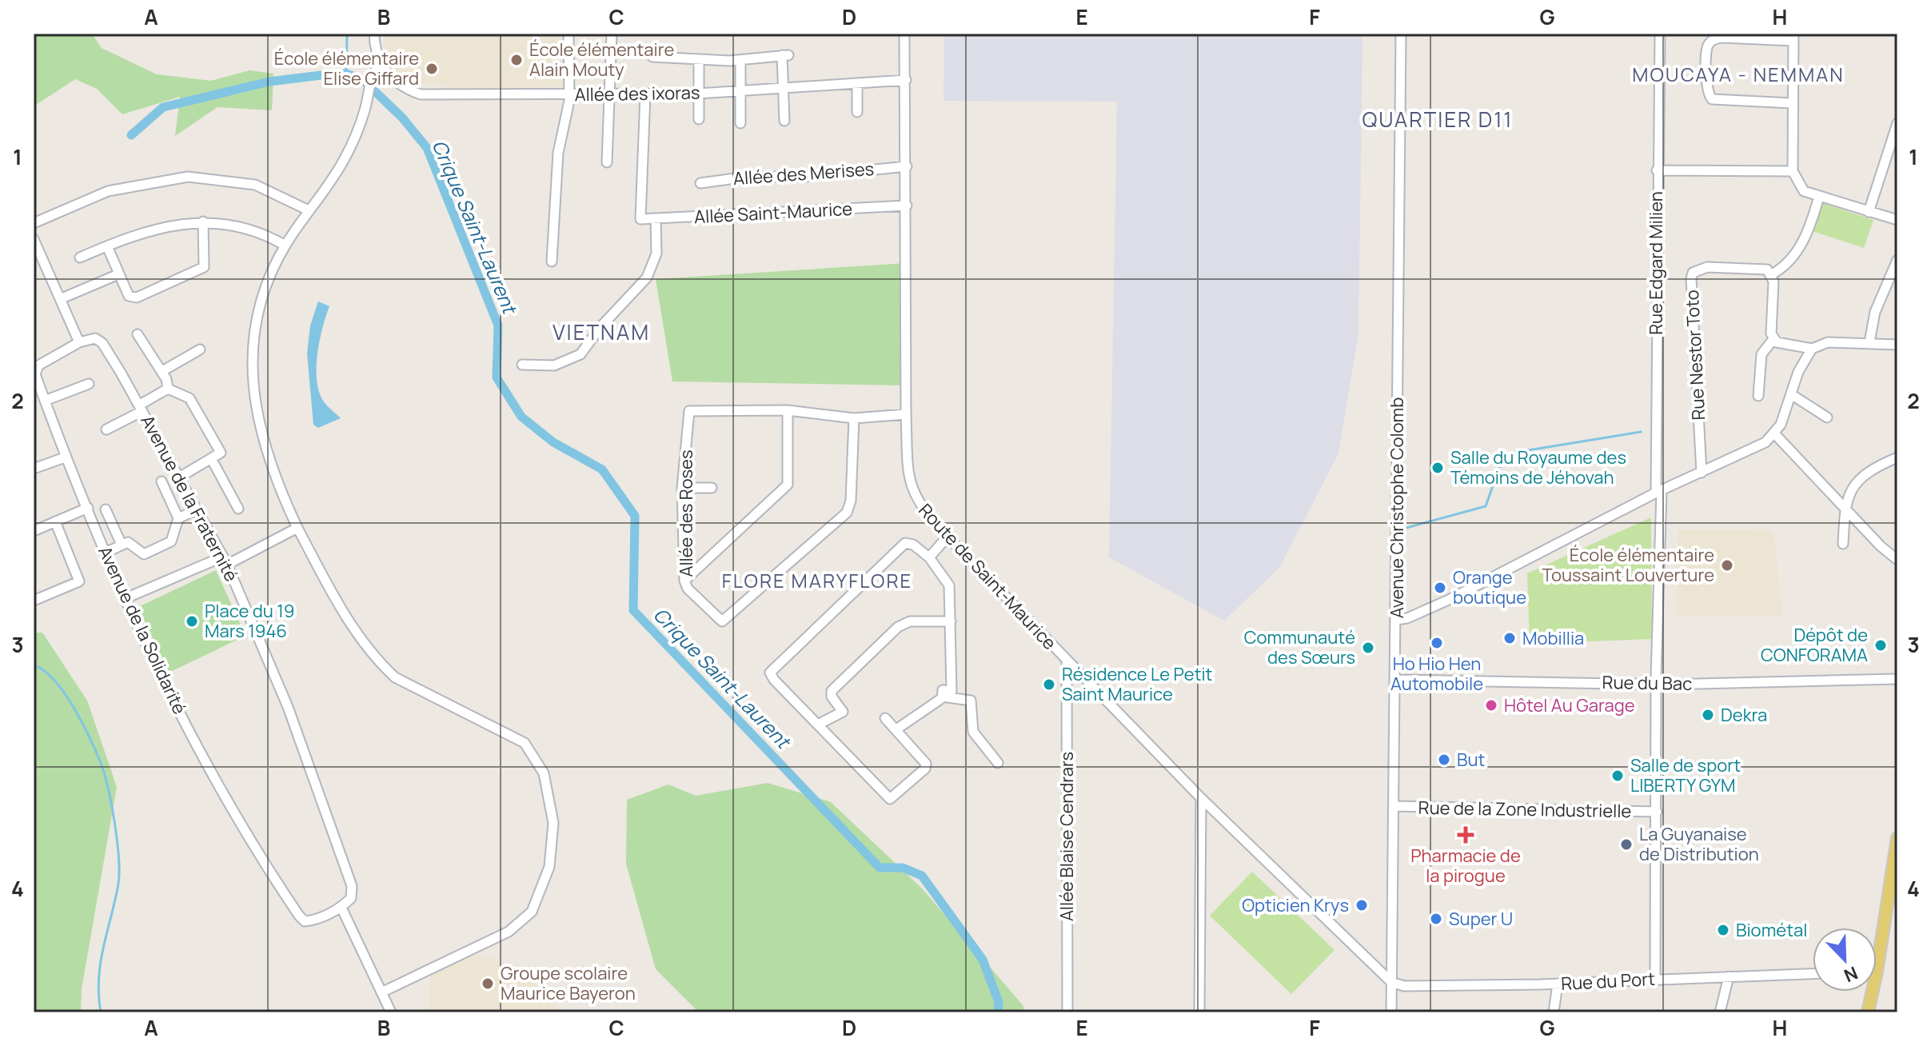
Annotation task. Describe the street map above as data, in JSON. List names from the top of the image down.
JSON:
{
  "streets": {
    "street": [
      "Allée des ixoras",
      "Allée des Merises",
      "Allée Saint-Maurice",
      "Rue Edgard Milien",
      "Rue Nestor Toto",
      "Avenue de la Fraternité",
      "Avenue Christophe Colomb",
      "Allée des Roses",
      "Route de Saint-Maurice",
      "Avenue de la Solidarité",
      "Rue du Bac",
      "Rue de la Zone Industrielle",
      "Allée Blaise Cendrars",
      "Rue du Port"
    ]
  },
  "crossings": [
    ["Allée des ixoras", "Allée Saint-Maurice"],
    ["Allée des ixoras", "Route de Saint-Maurice"],
    ["Allée des Merises", "Route de Saint-Maurice"],
    ["Allée Saint-Maurice", "Route de Saint-Maurice"],
    ["Rue Edgard Milien", "Rue du Bac"],
    ["Rue Edgard Milien", "Rue de la Zone Industrielle"],
    ["Rue Edgard Milien", "Rue du Port"],
    ["Avenue de la Fraternité", "Avenue de la Solidarité"],
    ["Avenue Christophe Colomb", "Route de Saint-Maurice"],
    ["Avenue Christophe Colomb", "Rue du Bac"],
    ["Avenue Christophe Colomb", "Rue de la Zone Industrielle"],
    ["Avenue Christophe Colomb", "Rue du Port"],
    ["Allée des Roses", "Route de Saint-Maurice"],
    ["Route de Saint-Maurice", "Allée Blaise Cendrars"],
    ["Route de Saint-Maurice", "Rue du Port"]
  ],
  "districts": [
    "MOUCAYA - NEMMAN",
    "QUARTIER D11",
    "VIETNAM",
    "FLORE MARYFLORE"
  ],
  "water": ["Crique Saint-Laurent"],
  "places": {
    "other": [
      "École élémentaire Alain Mouty",
      "École élémentaire Elise Giffard",
      "Salle du Royaume des Témoins de Jéhovah",
      "École élémentaire Toussaint Louverture",
      "Orange boutique",
      "Place du 19 Mars 1946",
      "Mobillia",
      "Ho Hio Hen Automobile",
      "Dépôt de CONFORAMA",
      "Communauté des Sœurs",
      "Résidence Le Petit Saint Maurice",
      "Hôtel Au Garage",
      "Dekra",
      "But",
      "Salle de sport LIBERTY GYM",
      "La Guyanaise de Distribution",
      "Opticien Krys",
      "Super U",
      "Biométal",
      "Groupe scolaire Maurice Bayeron"
    ],
    "health": ["Pharmacie de la pirogue"]
  },
  "north": "bottom right",
  "grid": {
    "columns": [
      "A",
      "B",
      "C",
      "D",
      "E",
      "F",
      "G",
      "H"
    ],
    "rows": [
      "1",
      "2",
      "3",
      "4"
    ]
  }
}
